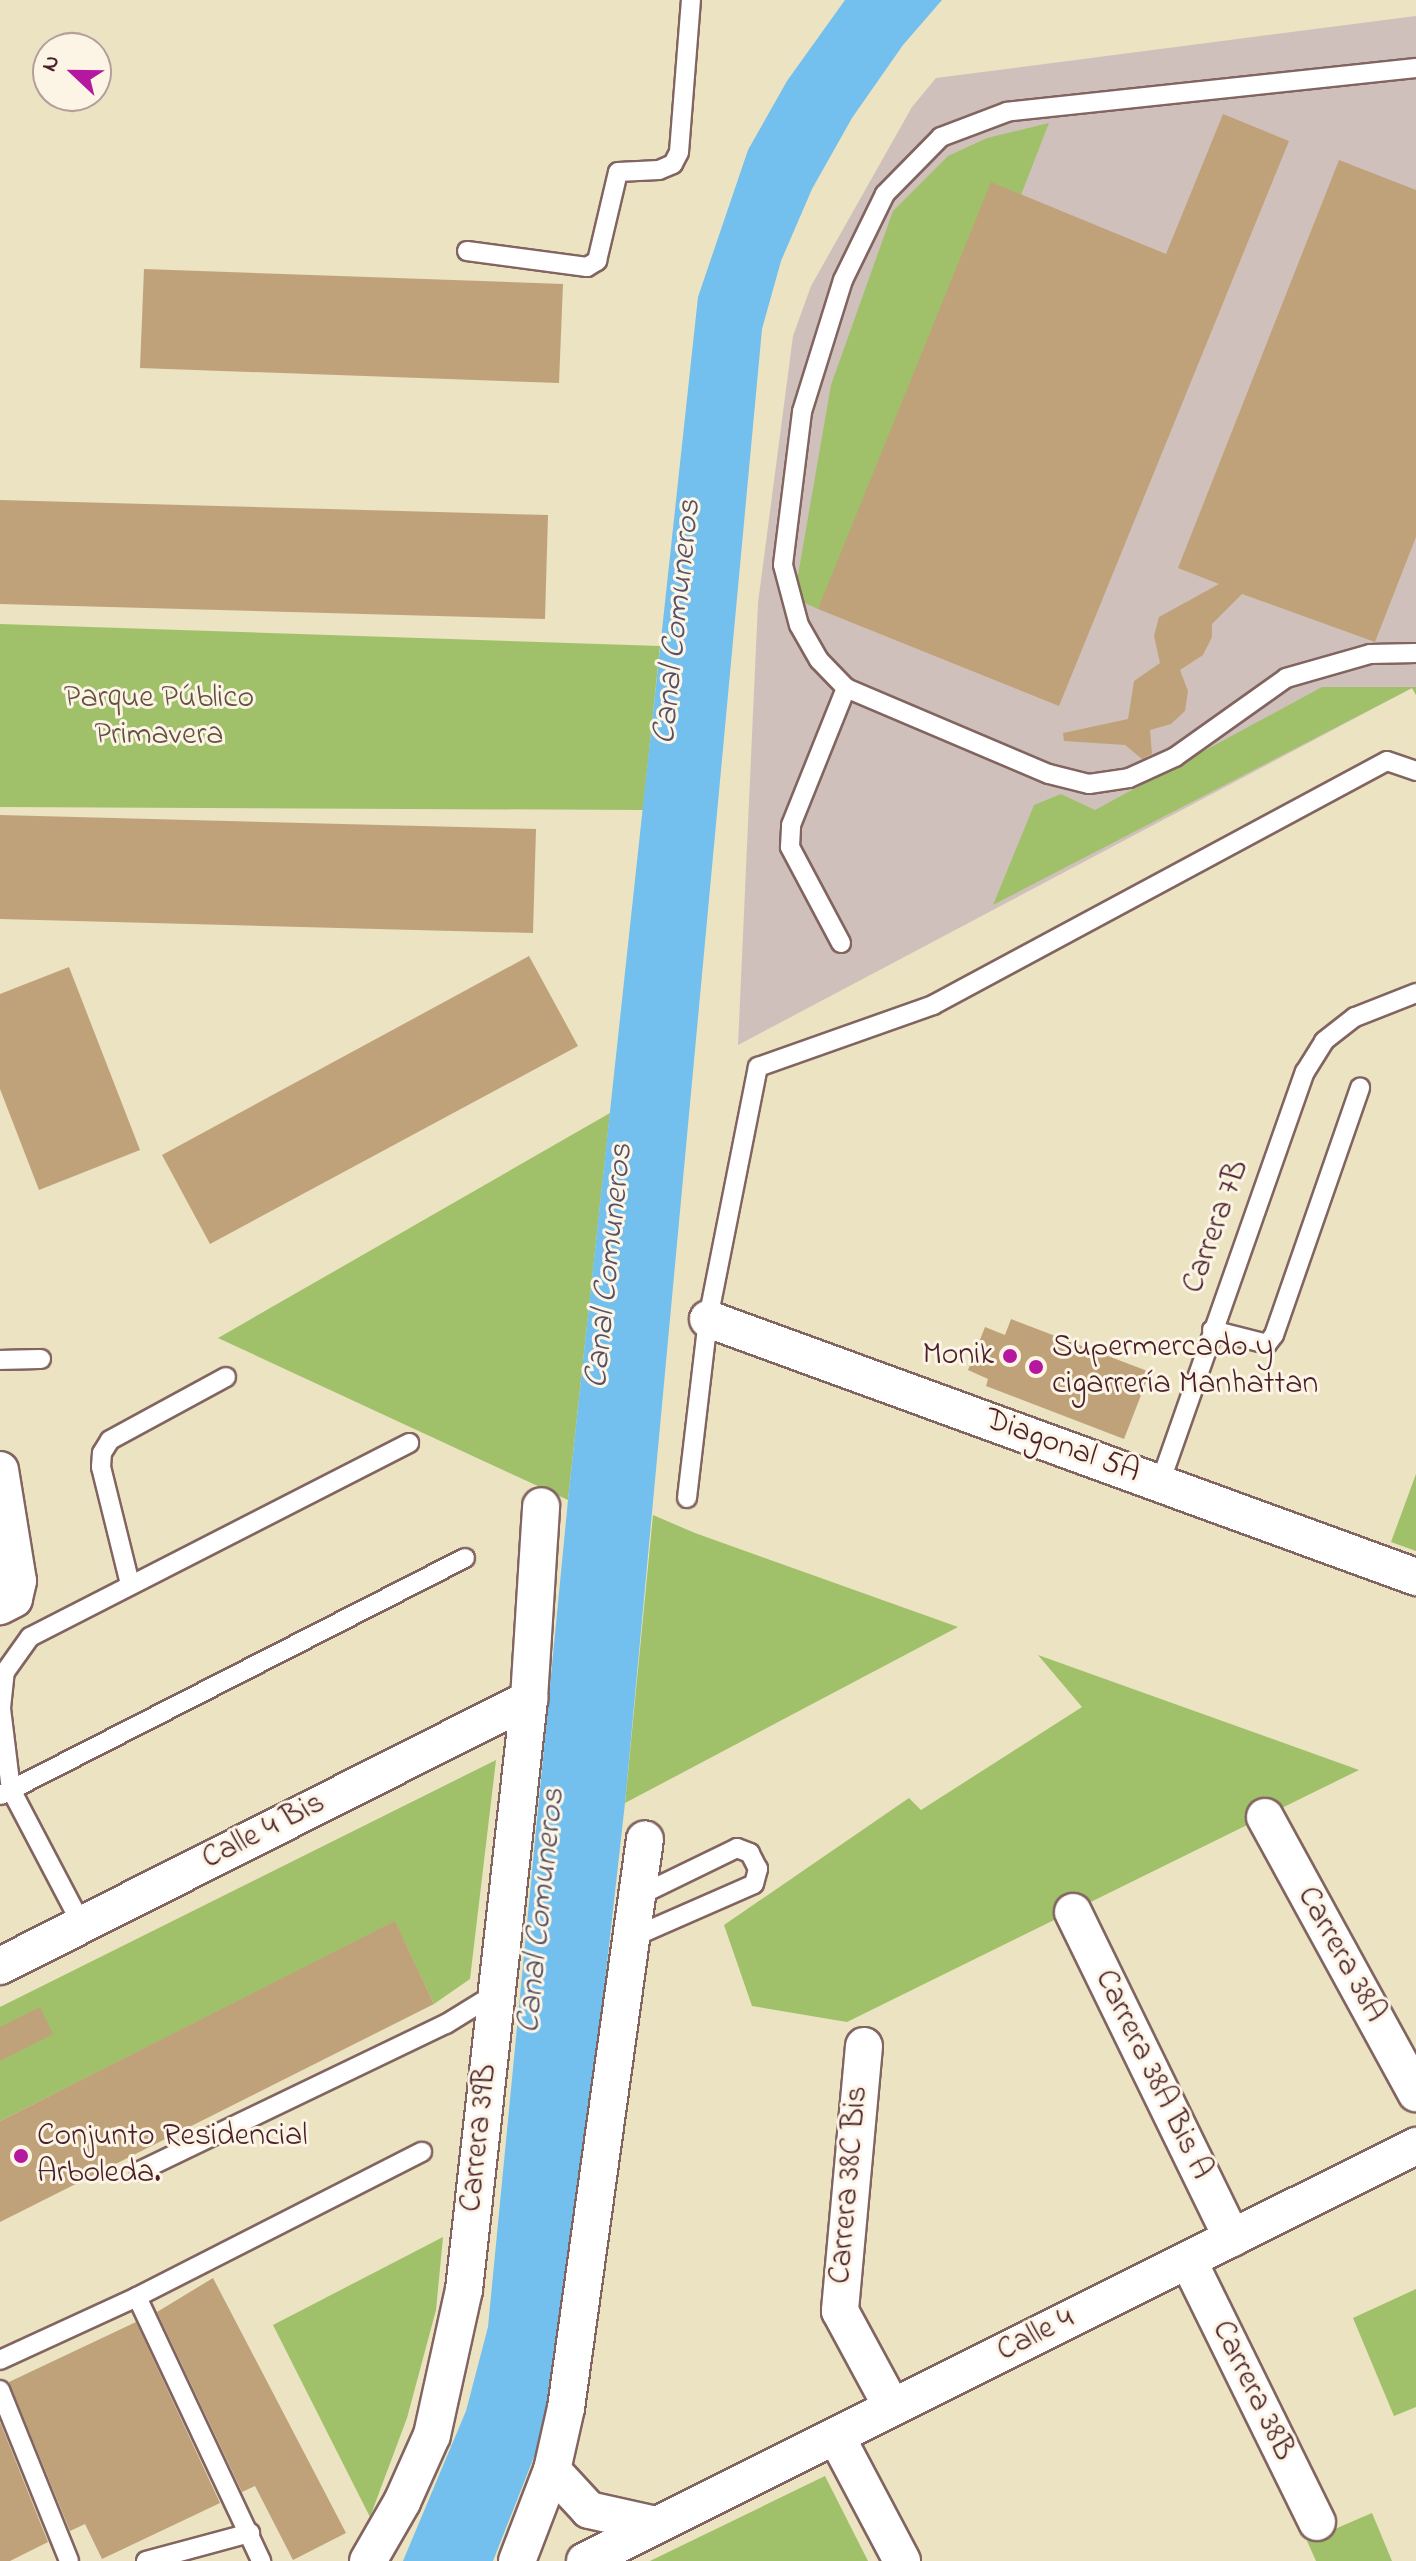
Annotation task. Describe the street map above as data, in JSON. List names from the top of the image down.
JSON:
{
  "streets": {
    "street": [
      "Diagonal 5A",
      "Calle 4 Bis",
      "Carrera 38A",
      "Carrera 38A Bis A",
      "Carrera 39B",
      "Carrera 38C Bis",
      "Calle 4",
      "Carrera 38B"
    ],
    "lane": ["Carrera 7B"]
  },
  "crossings": [
    ["Carrera 7B", "Diagonal 5A"],
    ["Calle 4 Bis", "Carrera 39B"],
    ["Carrera 38A Bis A", "Calle 4"],
    ["Carrera 38C Bis", "Calle 4"],
    ["Calle 4", "Carrera 38B"]
  ],
  "water": ["Canal Comuneros"],
  "parks": ["Parque Público Primavera"],
  "places": ["Monik", "Supermercado y cigarrería Manhattan", "Conjunto Residencial Arboleda."],
  "north": "left"
}
